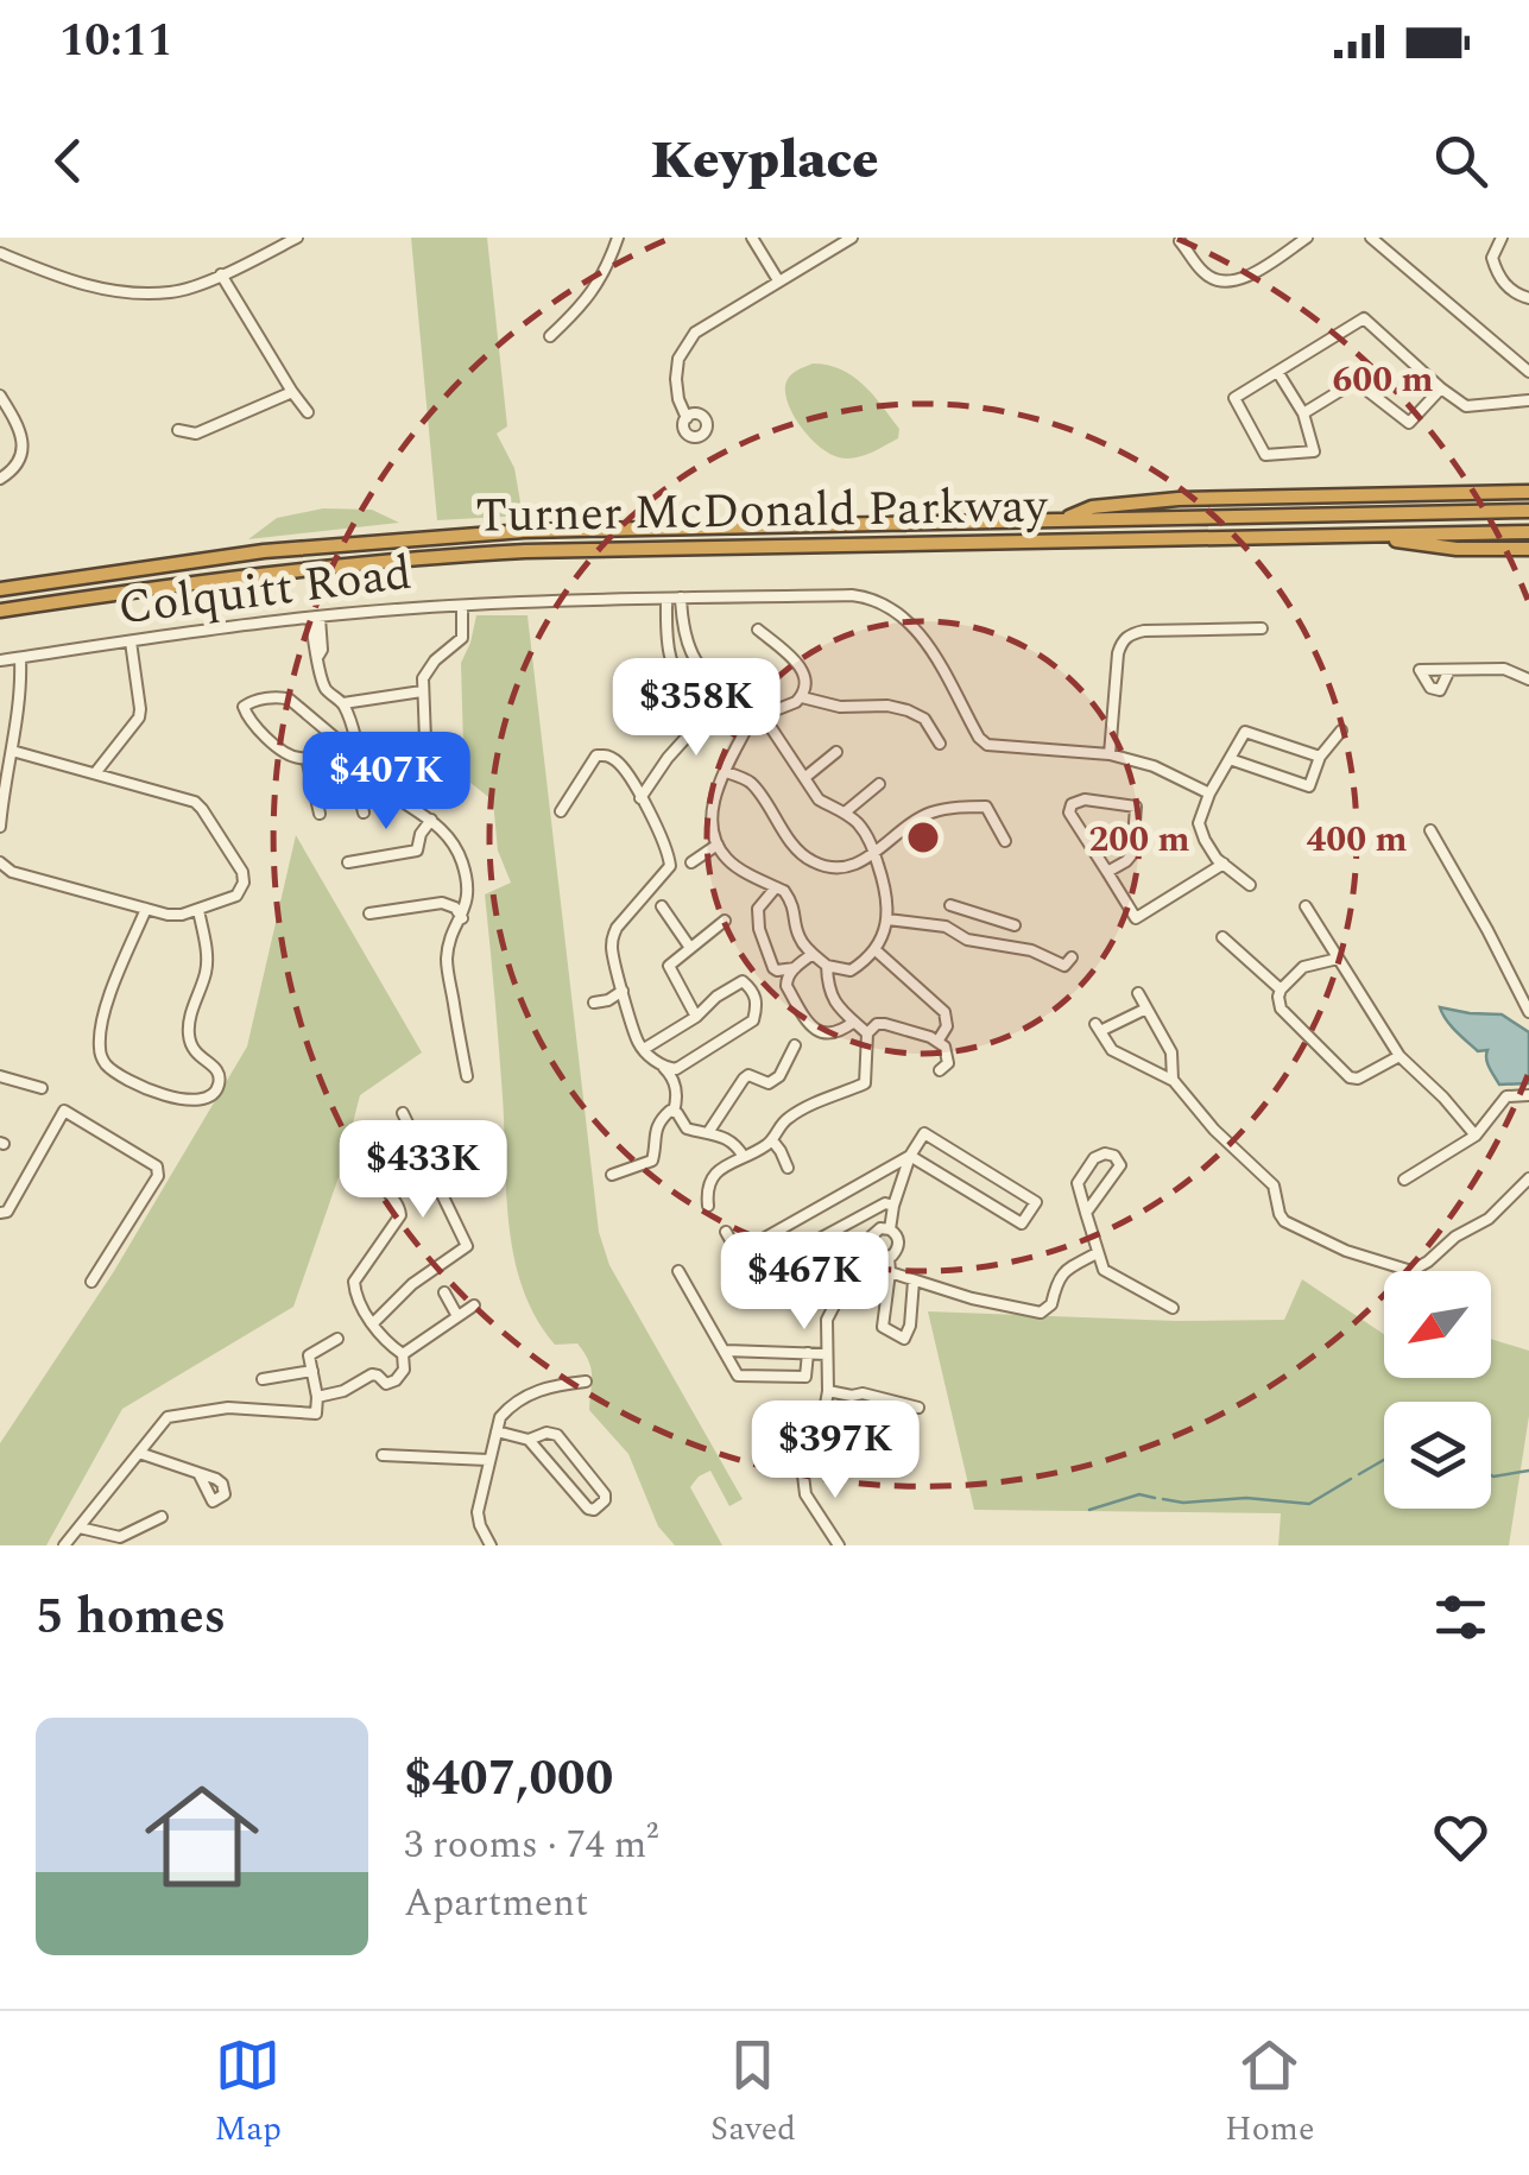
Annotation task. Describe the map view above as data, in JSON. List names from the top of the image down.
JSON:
{
  "streets": {
    "highway": ["Turner McDonald Parkway"],
    "street": ["Colquitt Road"]
  },
  "north": "bottom left",
  "page": {
    "status": "10:11",
    "header": "Keyplace",
    "price": [
      "$358K",
      "$407K",
      "$433K",
      "$467K",
      "$397K"
    ],
    "heading": "5 homes",
    "list": [
      {
        "name": "$407,000",
        "note": "3 rooms · 74 m² · Apartment"
      }
    ],
    "tabs": ["Map", "Saved", "Home"]
  },
  "rings": ["600 m", "200 m", "400 m"]
}
